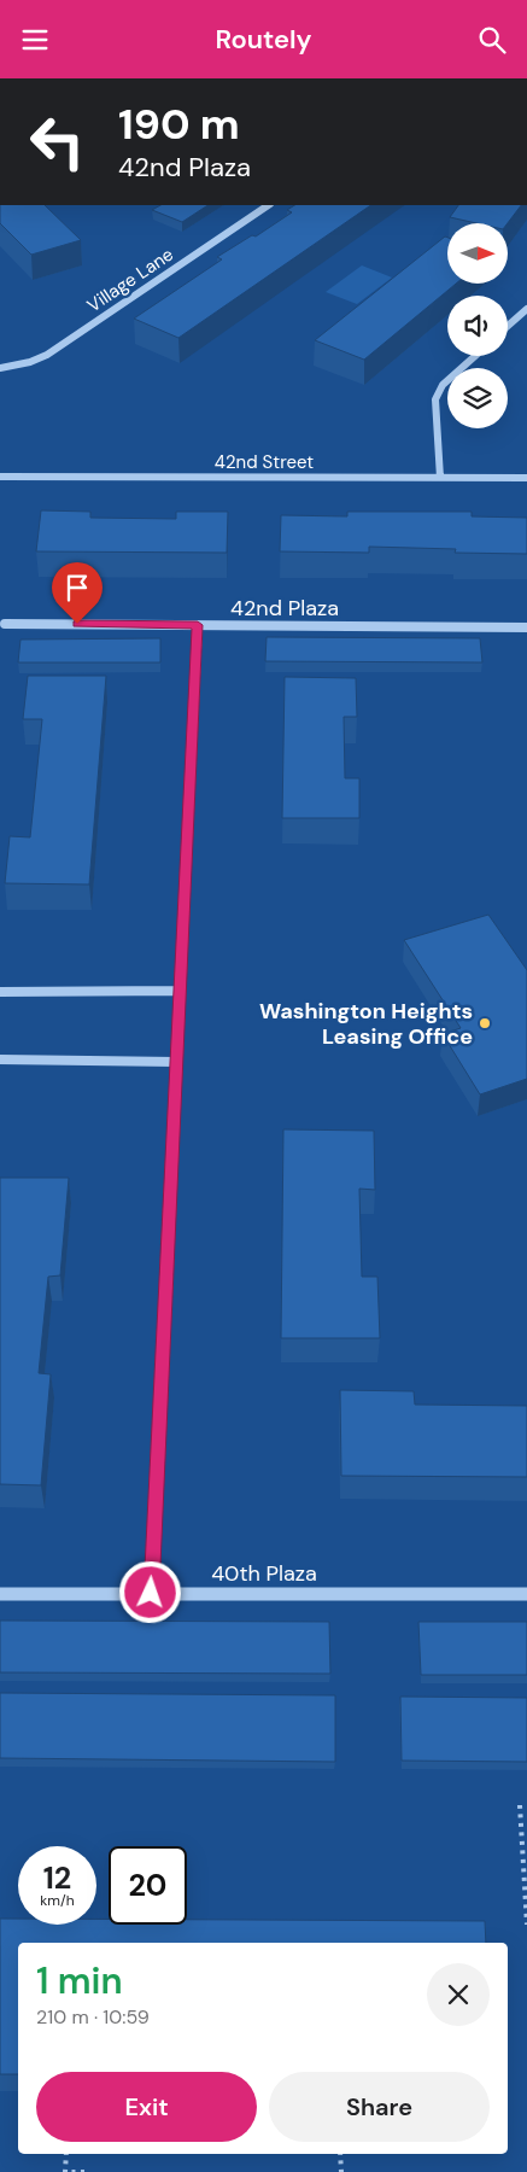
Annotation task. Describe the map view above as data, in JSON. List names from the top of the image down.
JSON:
{
  "streets": {
    "street": [
      "Village Lane",
      "42nd Street",
      "42nd Plaza",
      "40th Plaza"
    ]
  },
  "places": ["Washington Heights Leasing Office"],
  "north": "right",
  "page": {
    "header": "Routely",
    "turn": ["190 m", "42nd Plaza"],
    "speed": "12 km/h",
    "limit": "20",
    "heading": ["1 min", "210 m · 10:59"],
    "buttons": ["Exit", "Share"]
  }
}
